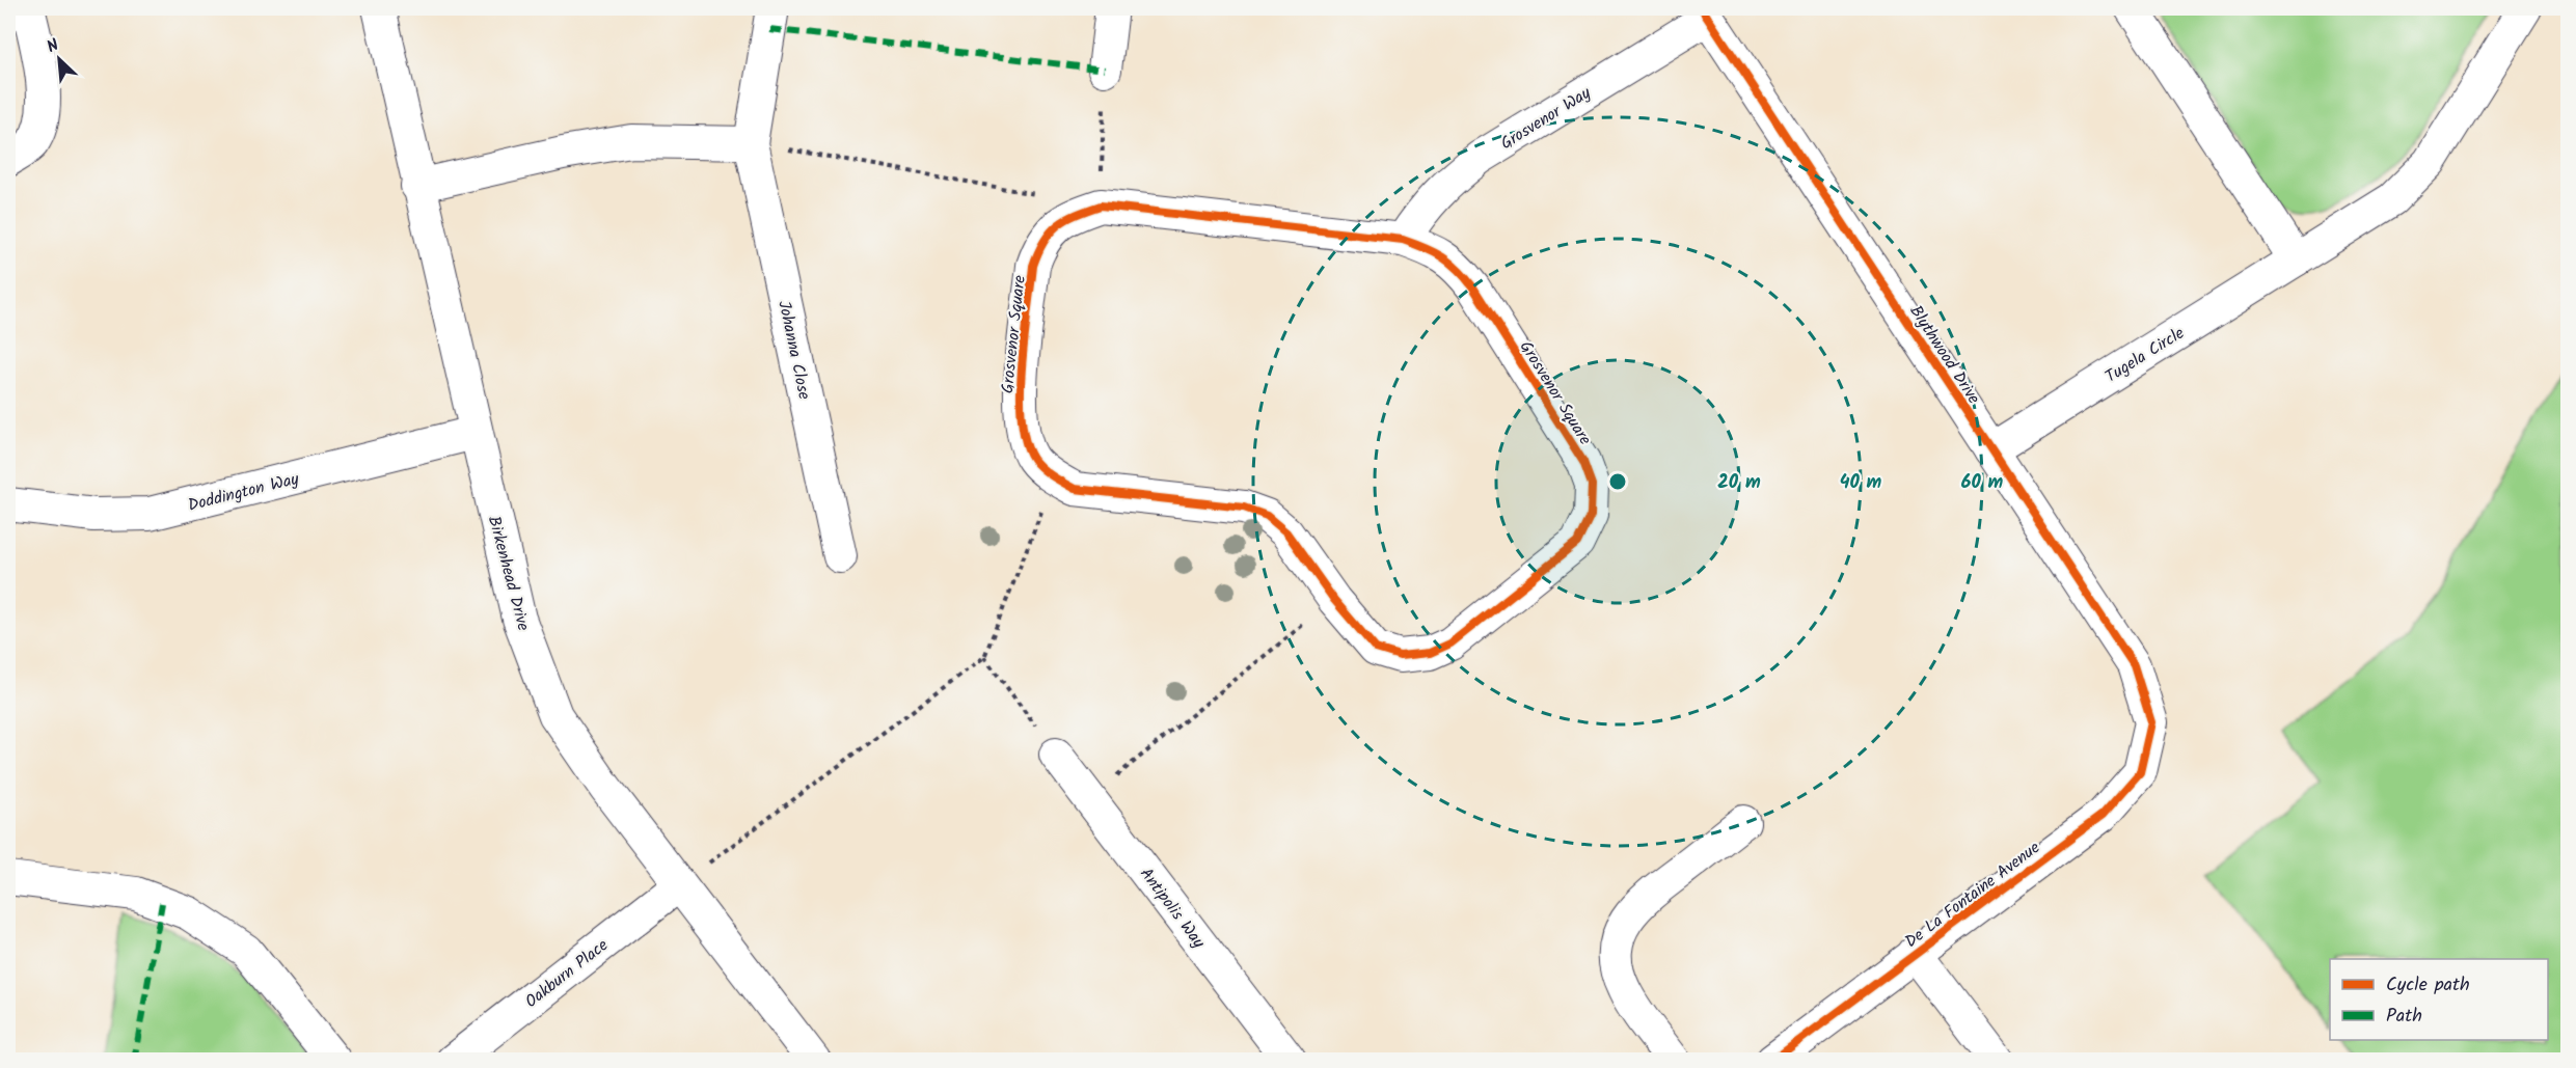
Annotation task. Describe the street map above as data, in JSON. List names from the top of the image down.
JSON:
{
  "streets": {
    "street": [
      "Grosvenor Way",
      "Grosvenor Square",
      "Johanna Close",
      "Blythwood Drive",
      "Tugela Circle",
      "Doddington Way",
      "Birkenhead Drive",
      "De La Fontaine Avenue",
      "Antipolis Way",
      "Oakburn Place"
    ]
  },
  "crossings": [
    ["Grosvenor Way", "Grosvenor Square"],
    ["Grosvenor Way", "Blythwood Drive"],
    ["Blythwood Drive", "Tugela Circle"],
    ["Blythwood Drive", "De La Fontaine Avenue"],
    ["Doddington Way", "Birkenhead Drive"],
    ["Birkenhead Drive", "Oakburn Place"]
  ],
  "legend": ["Cycle path", "Path"],
  "north": "top left",
  "rings": ["20 m", "40 m", "60 m"]
}
